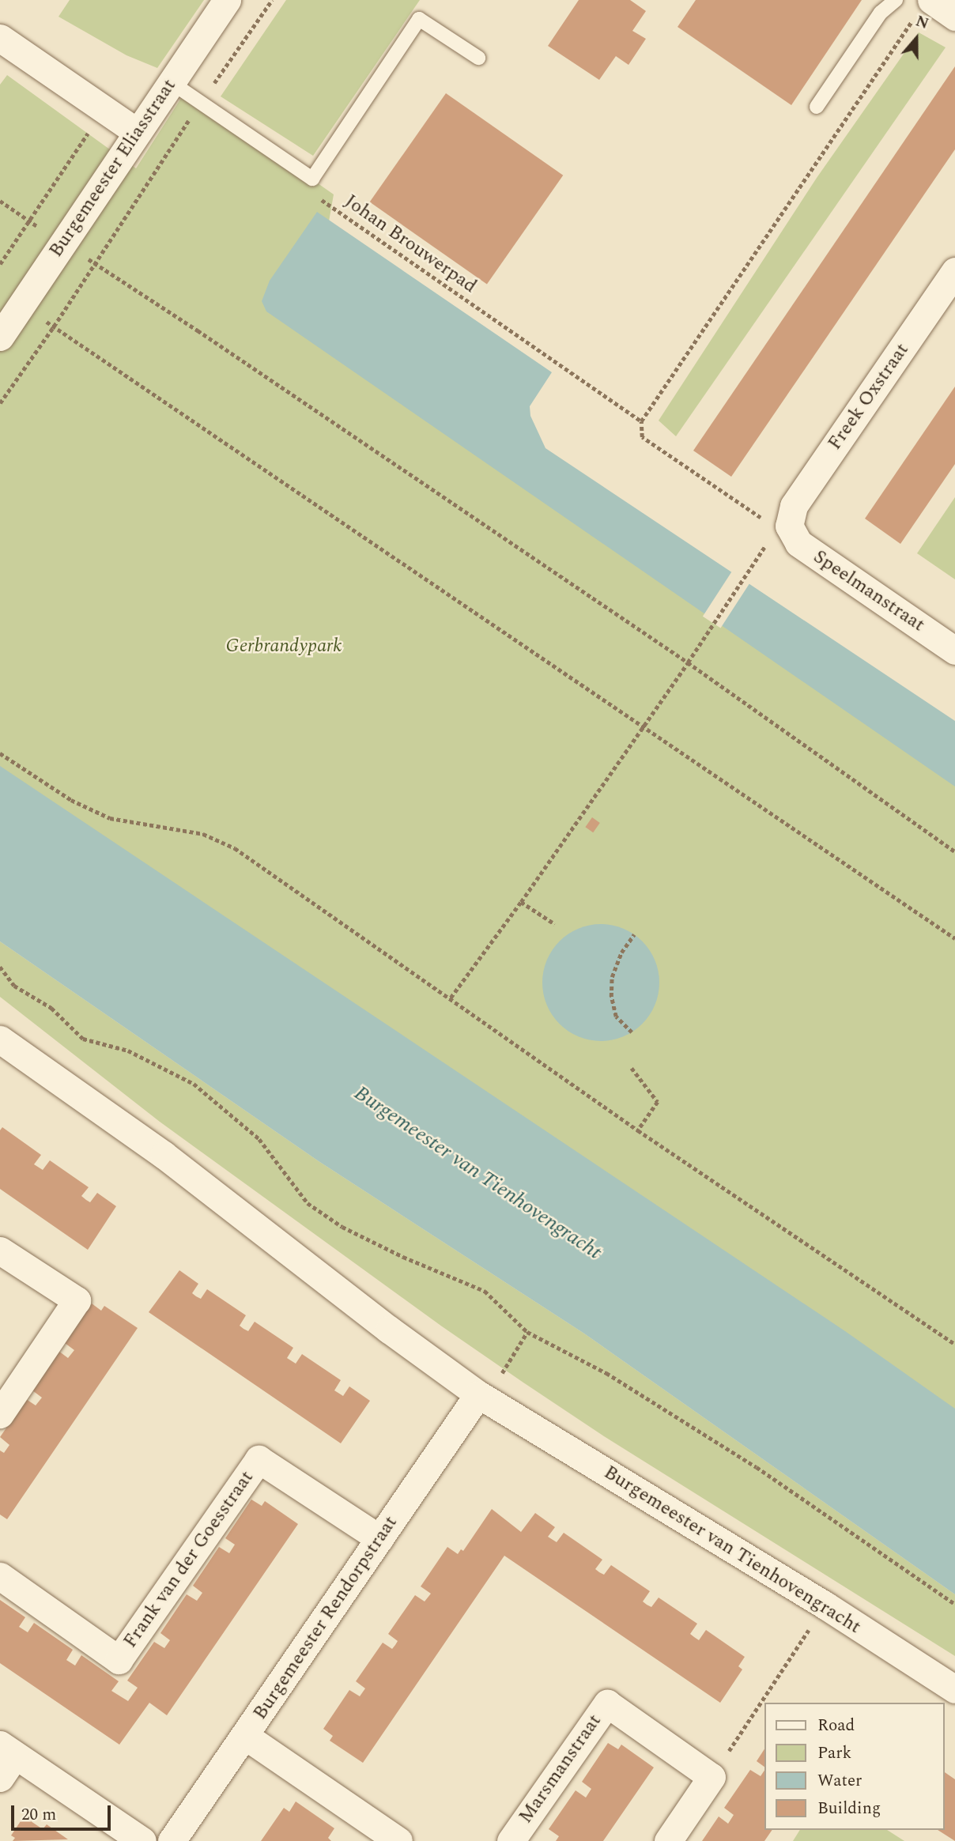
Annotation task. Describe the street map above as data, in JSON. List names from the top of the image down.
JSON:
{
  "streets": {
    "street": [
      "Burgemeester Eliasstraat",
      "Freek Oxstraat",
      "Speelmanstraat",
      "Burgemeester van Tienhovengracht",
      "Frank van der Goesstraat",
      "Burgemeester Rendorpstraat",
      "Marsmanstraat"
    ],
    "path": ["Johan Brouwerpad"]
  },
  "crossings": [
    ["Freek Oxstraat", "Speelmanstraat"],
    ["Burgemeester van Tienhovengracht", "Burgemeester Rendorpstraat"],
    ["Frank van der Goesstraat", "Burgemeester Rendorpstraat"]
  ],
  "water": ["Burgemeester van Tienhovengracht"],
  "parks": ["Gerbrandypark"],
  "legend": [
    "Road",
    "Park",
    "Water",
    "Building"
  ],
  "scale_bar": "20 m",
  "north": "top"
}
